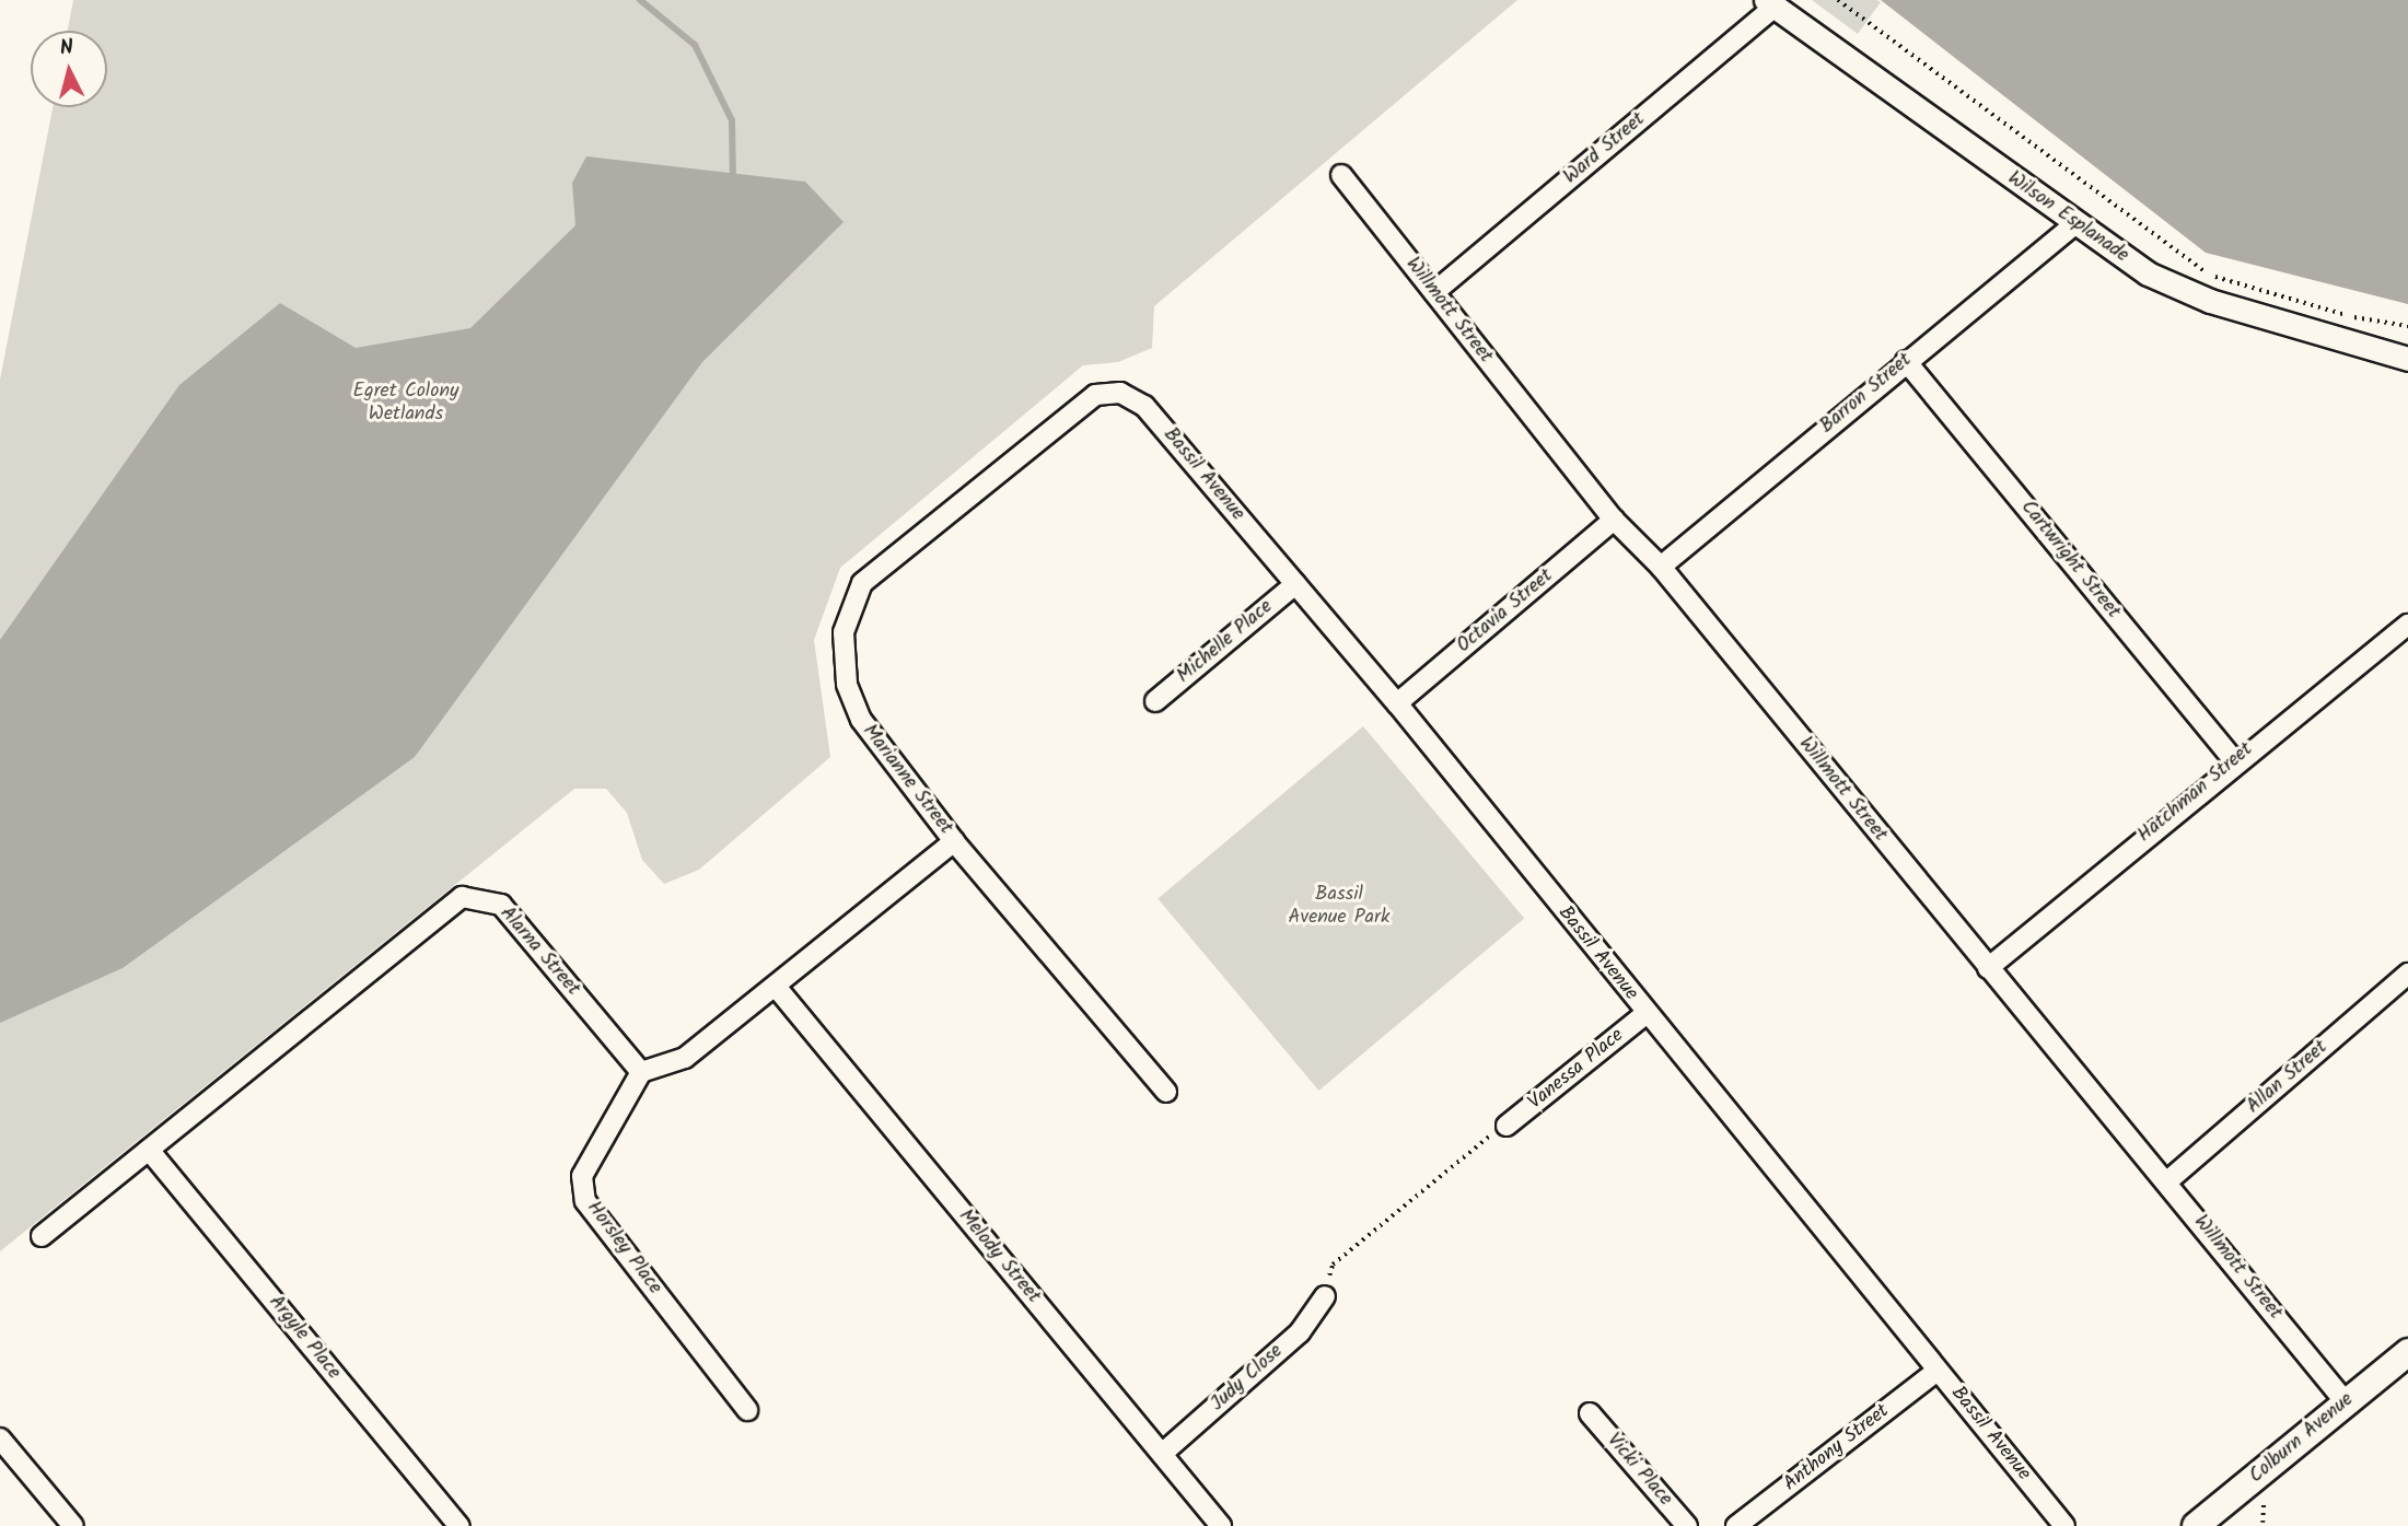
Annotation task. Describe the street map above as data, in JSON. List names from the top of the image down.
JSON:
{
  "streets": {
    "main road": ["Colburn Avenue"],
    "street": [
      "Ward Street",
      "Wilson Esplanade",
      "Willmott Street",
      "Barron Street",
      "Bassil Avenue",
      "Cartwright Street",
      "Octavia Street",
      "Michelle Place",
      "Marianne Street",
      "Hatchman Street",
      "Alarna Street",
      "Vanessa Place",
      "Allan Street",
      "Horsley Place",
      "Melody Street",
      "Argyle Place",
      "Judy Close",
      "Anthony Street",
      "Vicki Place"
    ]
  },
  "crossings": [
    ["Ward Street", "Wilson Esplanade"],
    ["Ward Street", "Willmott Street"],
    ["Wilson Esplanade", "Barron Street"],
    ["Willmott Street", "Barron Street"],
    ["Willmott Street", "Octavia Street"],
    ["Willmott Street", "Hatchman Street"],
    ["Willmott Street", "Allan Street"],
    ["Willmott Street", "Colburn Avenue"],
    ["Barron Street", "Cartwright Street"],
    ["Bassil Avenue", "Octavia Street"],
    ["Bassil Avenue", "Michelle Place"],
    ["Bassil Avenue", "Marianne Street"],
    ["Bassil Avenue", "Vanessa Place"],
    ["Bassil Avenue", "Anthony Street"],
    ["Cartwright Street", "Hatchman Street"],
    ["Alarna Street", "Horsley Place"],
    ["Alarna Street", "Argyle Place"],
    ["Melody Street", "Judy Close"]
  ],
  "parks": ["Egret Colony Wetlands", "Bassil Avenue Park"],
  "north": "top"
}
